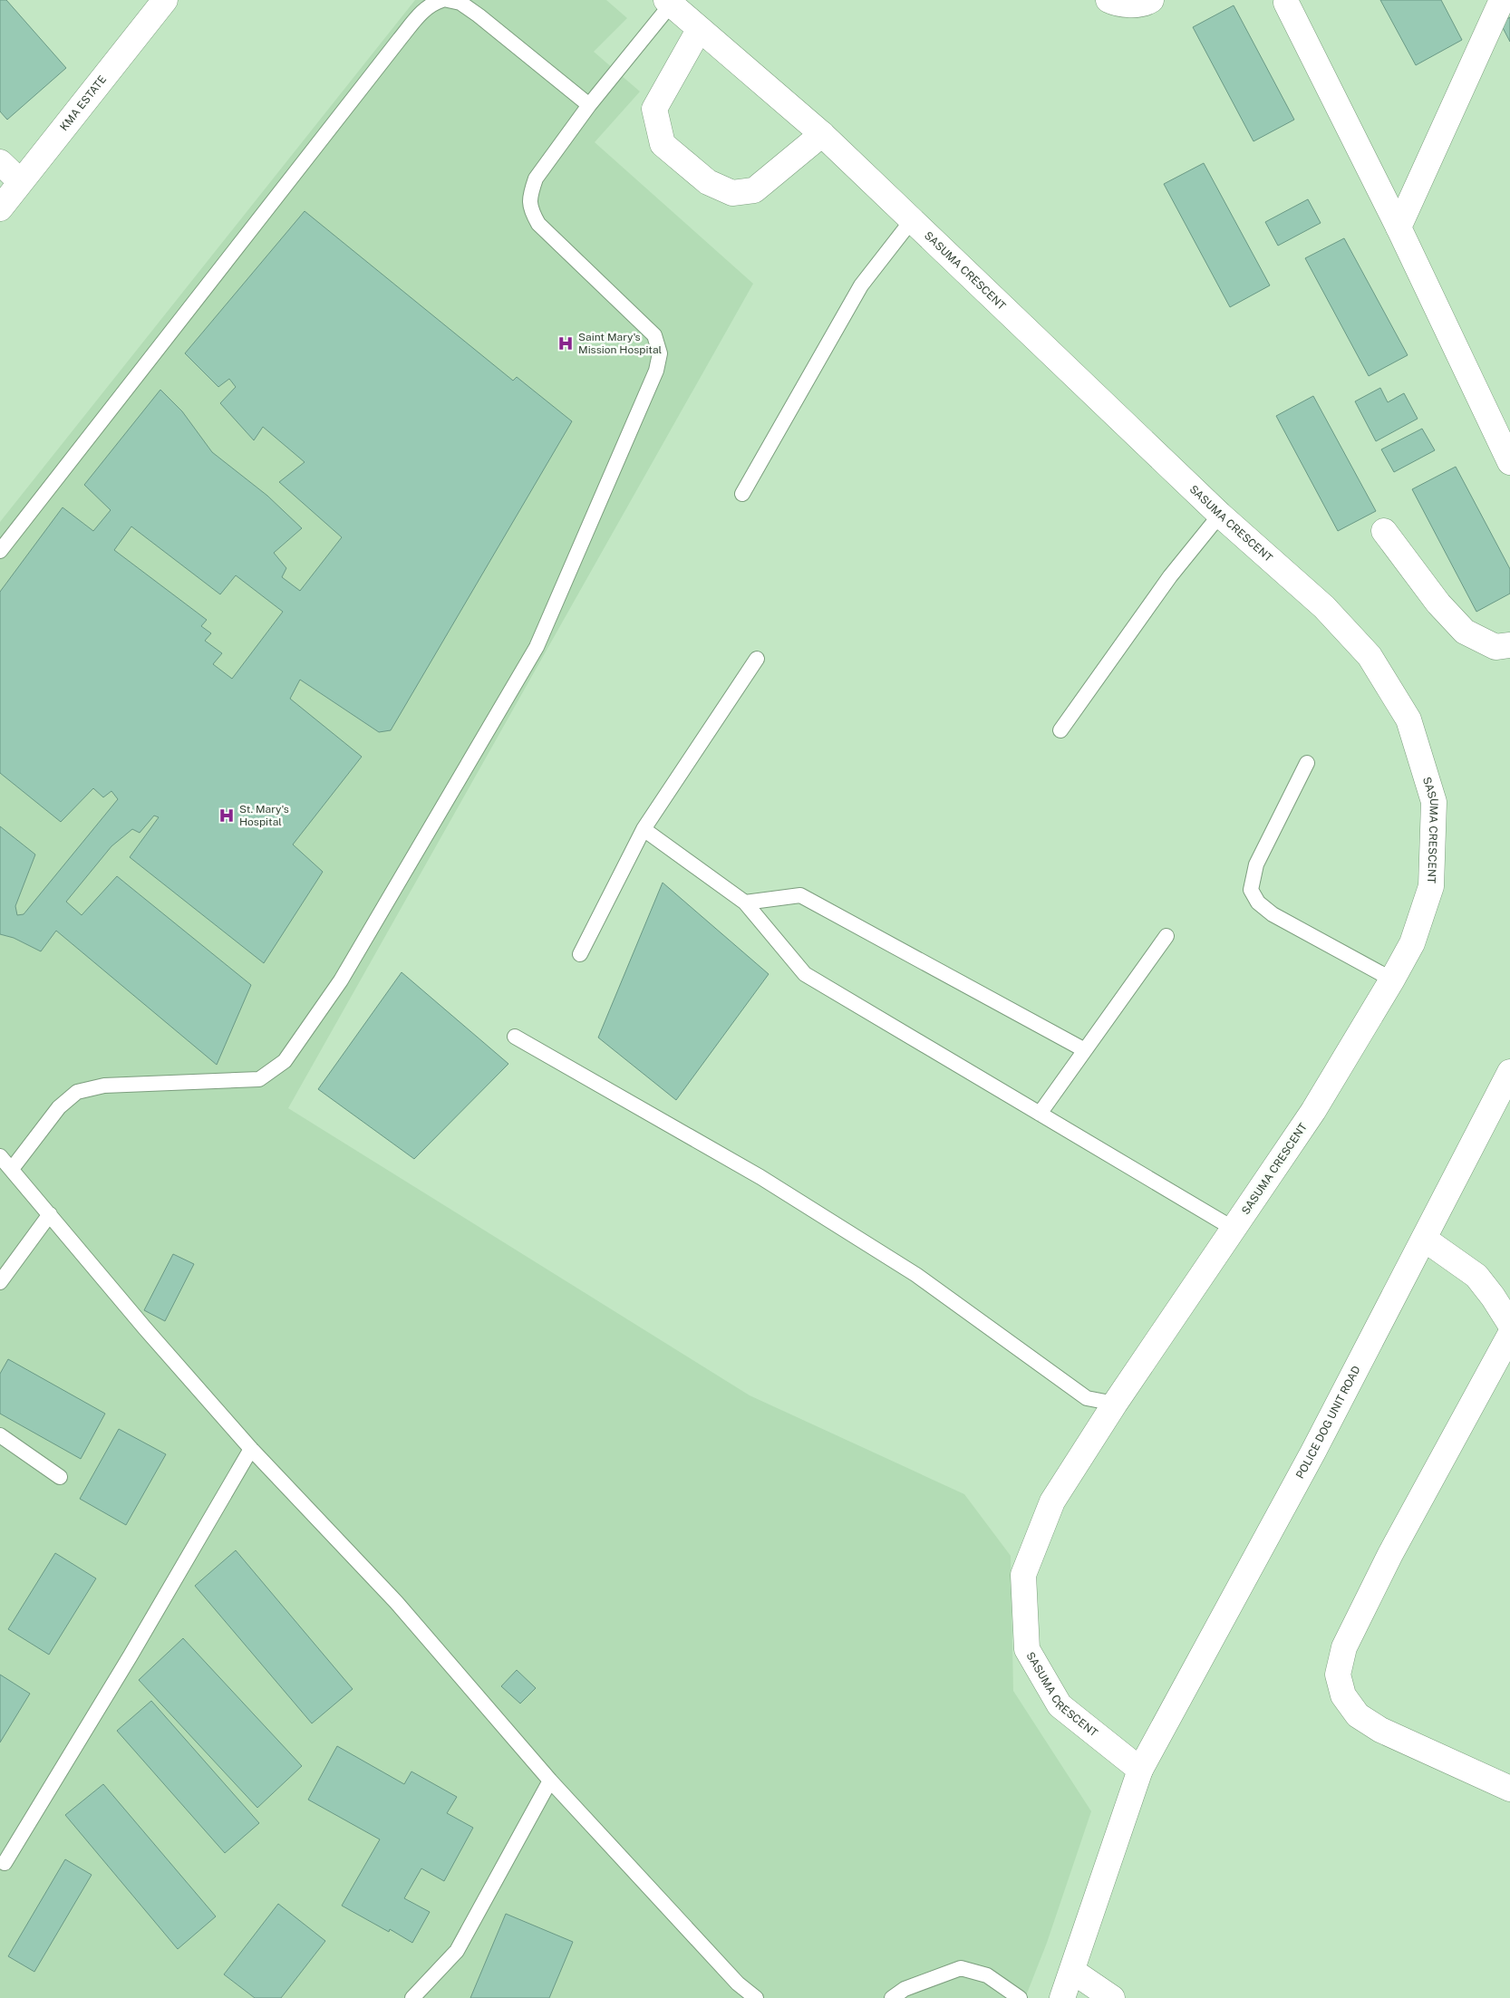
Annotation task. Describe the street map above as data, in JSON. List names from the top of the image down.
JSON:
{
  "streets": {
    "street": ["KMA ESTATE", "SASUMA CRESCENT", "POLICE DOG UNIT ROAD"]
  },
  "crossings": [
    ["SASUMA CRESCENT", "POLICE DOG UNIT ROAD"]
  ],
  "places": {
    "hospital": ["Saint Mary's Mission Hospital", "St. Mary's Hospital"]
  }
}
